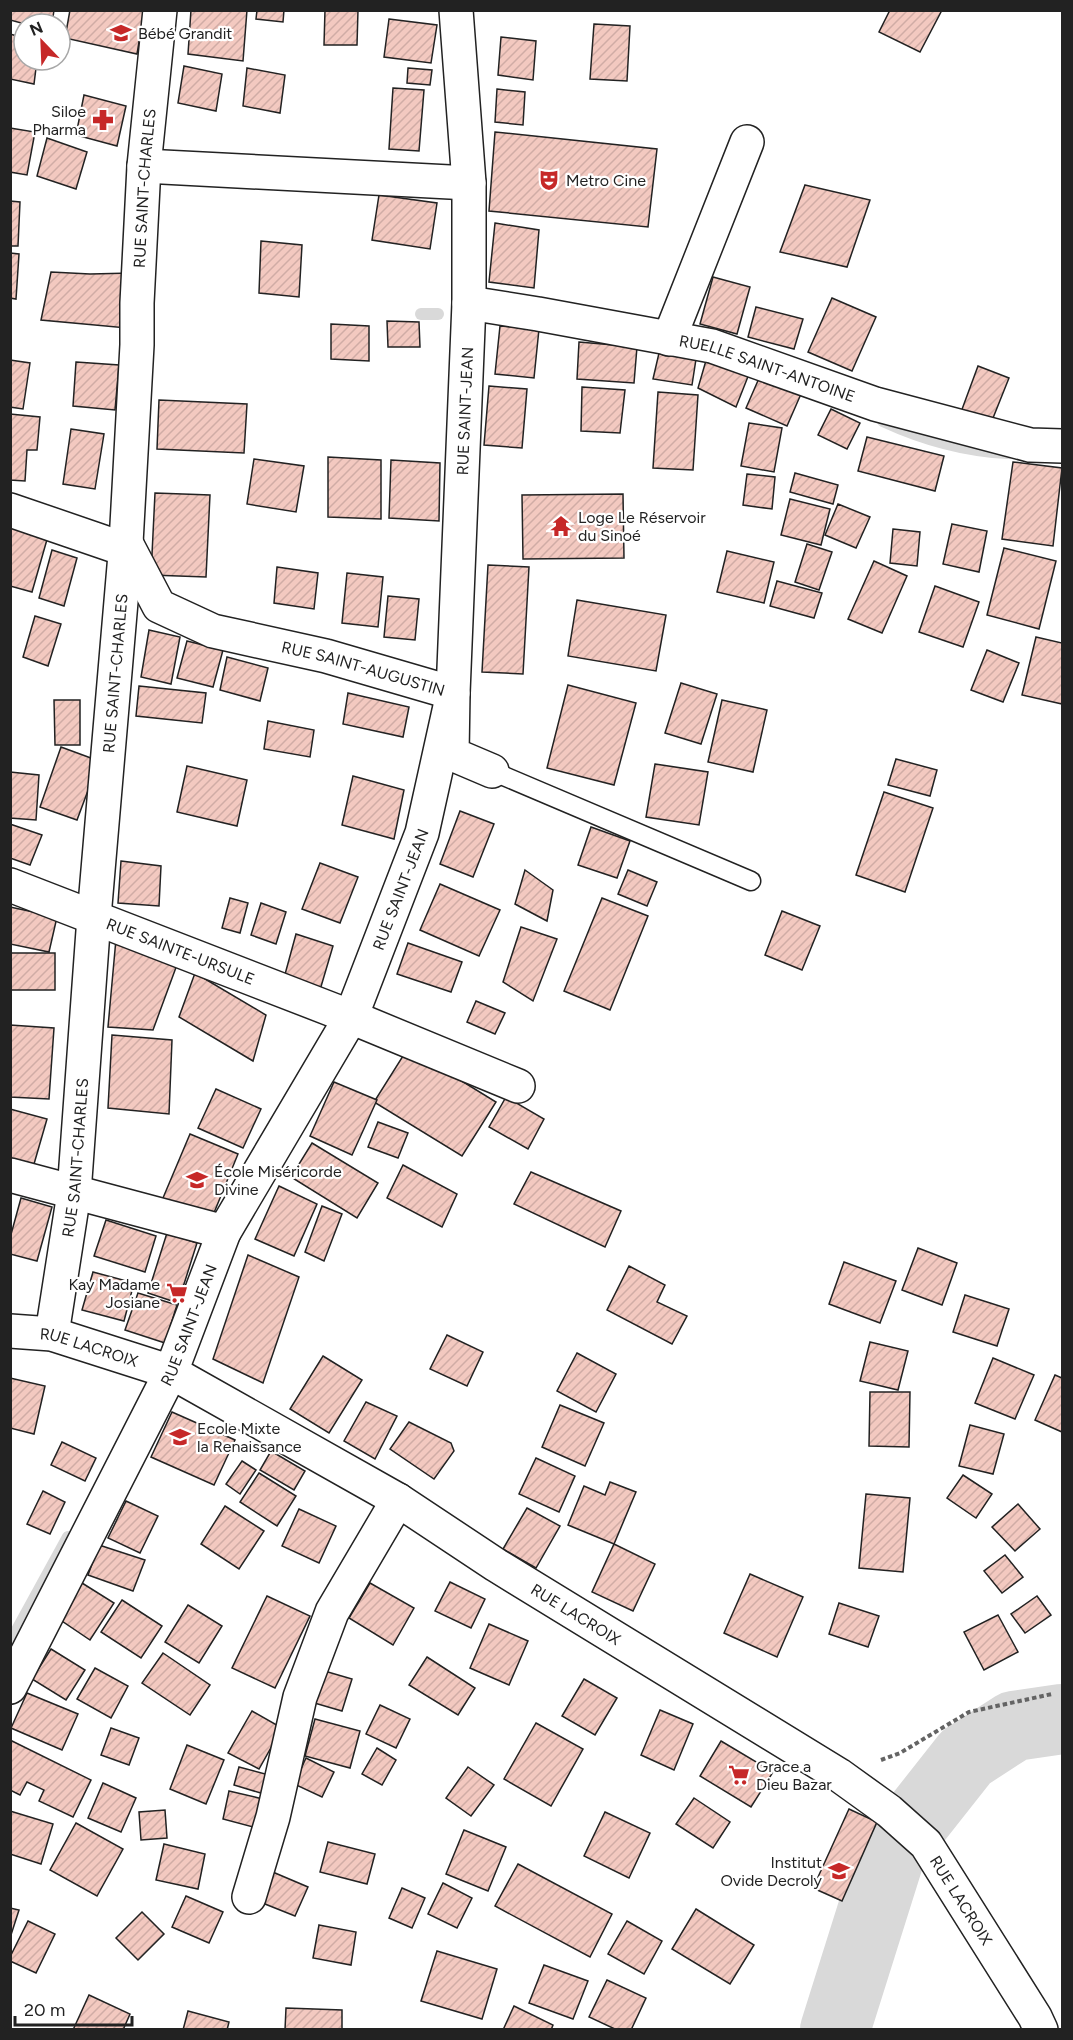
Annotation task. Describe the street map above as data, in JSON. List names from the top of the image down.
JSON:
{
  "streets": {
    "street": [
      "RUE SAINT-CHARLES",
      "RUELLE SAINT-ANTOINE",
      "RUE SAINT-JEAN",
      "RUE SAINT-AUGUSTIN",
      "RUE SAINTE-URSULE",
      "RUE LACROIX"
    ]
  },
  "crossings": [
    ["RUE SAINT-CHARLES", "RUE SAINT-AUGUSTIN"],
    ["RUE SAINT-CHARLES", "RUE SAINTE-URSULE"],
    ["RUE SAINT-CHARLES", "RUE LACROIX"],
    ["RUELLE SAINT-ANTOINE", "RUE SAINT-JEAN"],
    ["RUE SAINT-JEAN", "RUE SAINT-AUGUSTIN"],
    ["RUE SAINT-JEAN", "RUE SAINTE-URSULE"],
    ["RUE SAINT-JEAN", "RUE LACROIX"]
  ],
  "places": {
    "school or university": [
      "Bébé Grandit",
      "École Miséricorde Divine",
      "Ecole Mixte la Renaissance",
      "Institut Ovide Decroly"
    ],
    "pharmacy": ["Siloe Pharma"],
    "theatre": ["Metro Cine"],
    "temple": ["Loge Le Réservoir du Sinoé"],
    "supermarket": ["Kay Madame Josiane", "Grace a Dieu Bazar"]
  },
  "scale_bar": "20 m",
  "north": "top left"
}
